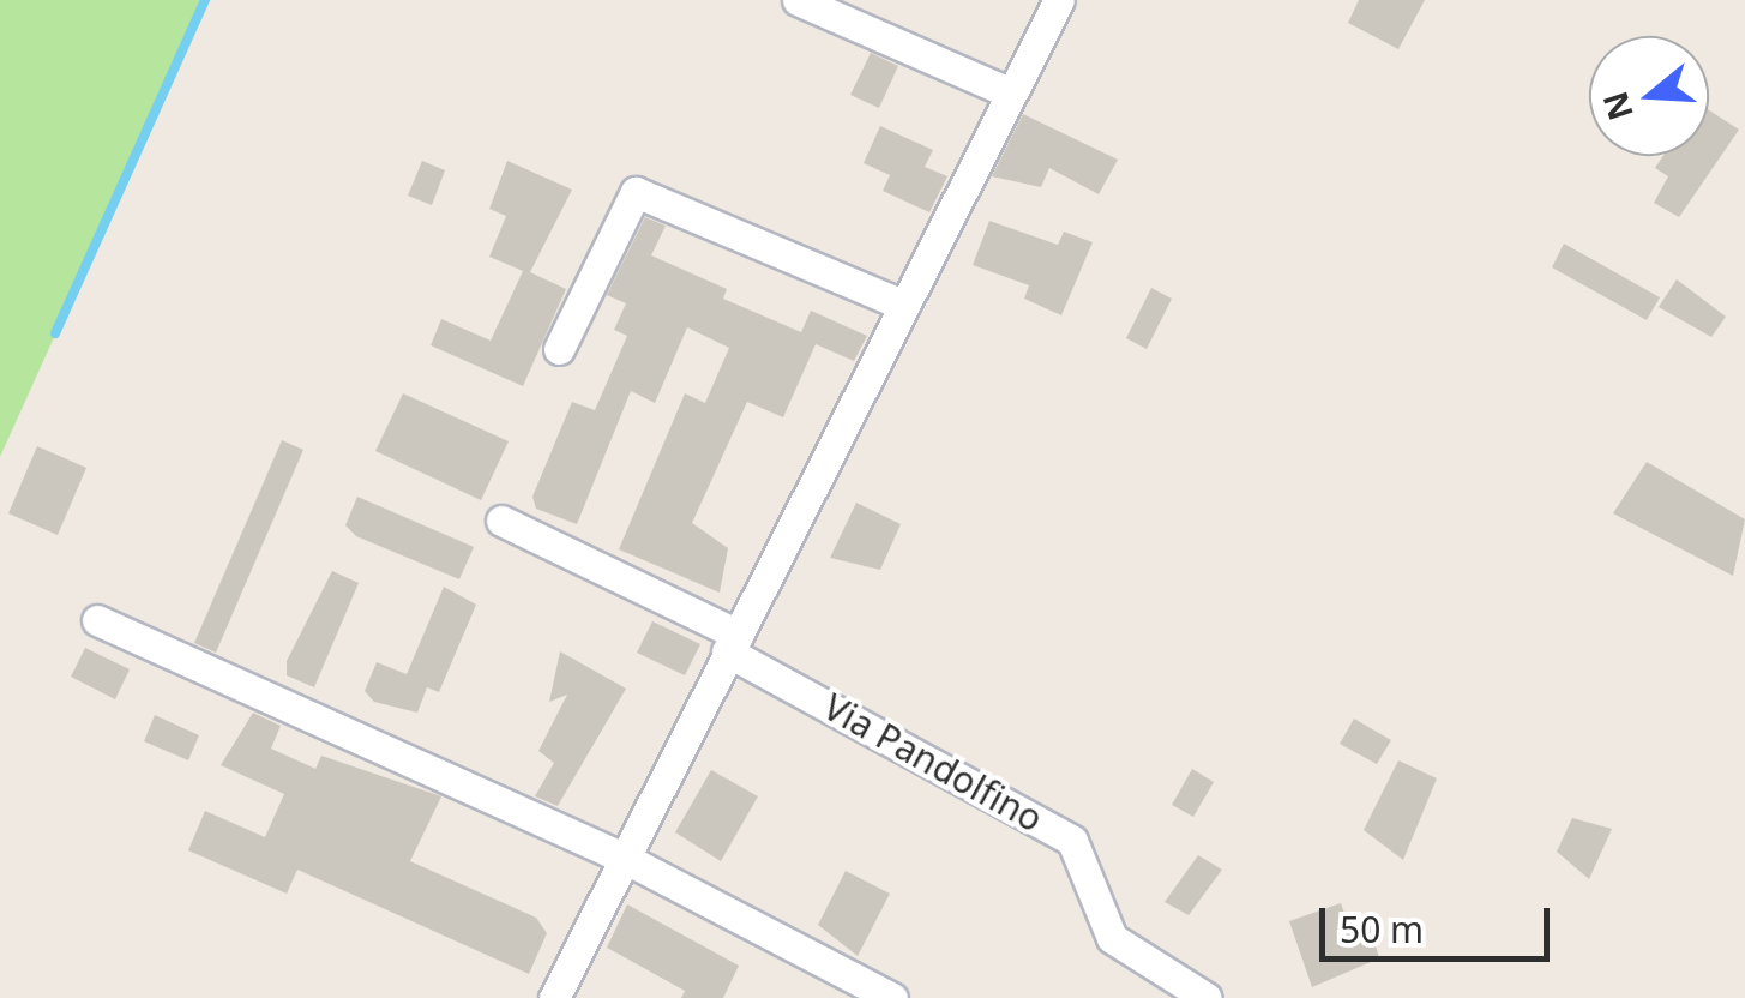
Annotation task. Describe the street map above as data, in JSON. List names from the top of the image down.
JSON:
{
  "streets": {
    "street": ["Via Pandolfino"]
  },
  "scale_bar": "50 m",
  "north": "left"
}
